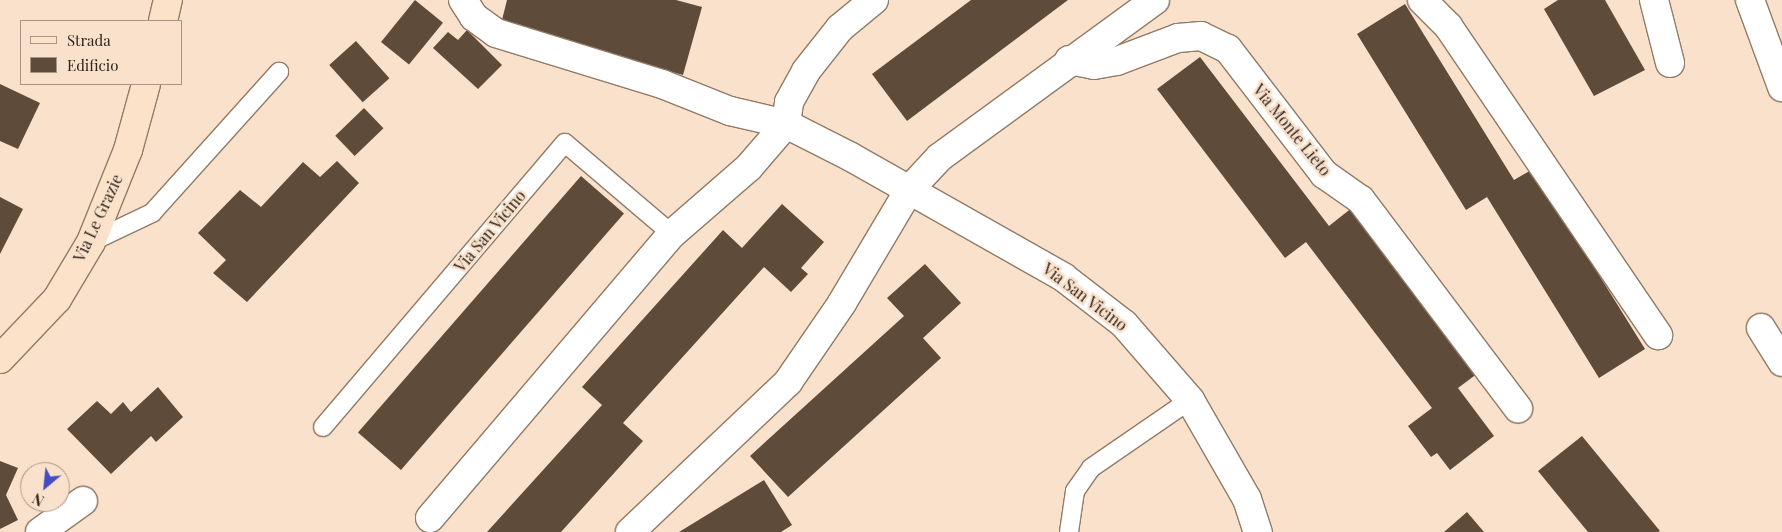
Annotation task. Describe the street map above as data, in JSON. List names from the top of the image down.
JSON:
{
  "streets": {
    "main road": ["Via Le Grazie"],
    "street": ["Via Monte Lieto", "Via San Vicino"]
  },
  "legend": ["Strada", "Edificio"],
  "north": "bottom left"
}
